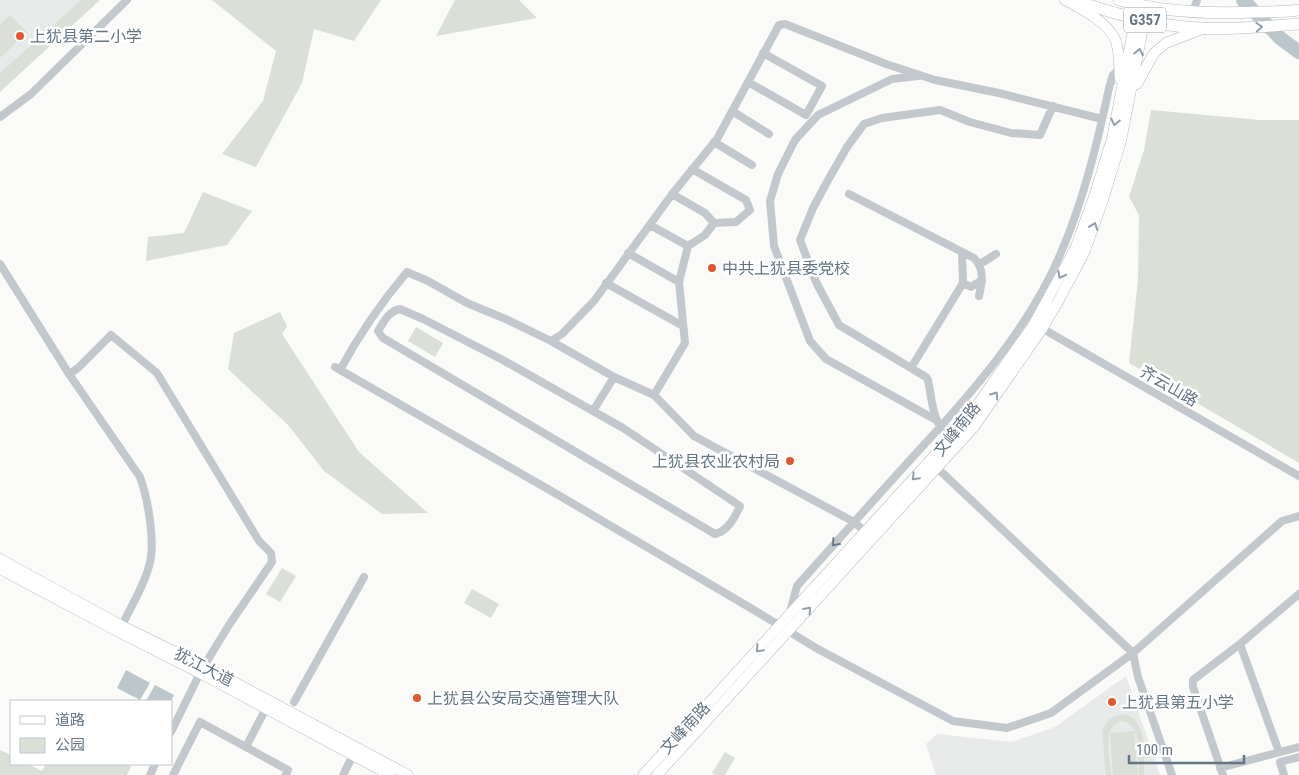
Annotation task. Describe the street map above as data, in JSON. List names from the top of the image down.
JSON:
{
  "streets": {
    "highway": ["G357"],
    "main road": ["文峰南路", "犹江大道"],
    "street": ["齐云山路"]
  },
  "crossings": [
    ["G357", "文峰南路"],
    ["齐云山路", "文峰南路"]
  ],
  "places": [
    "上犹县第二小学",
    "中共上犹县委党校",
    "上犹县农业农村局",
    "上犹县公安局交通管理大队",
    "上犹县第五小学"
  ],
  "legend": ["道路", "公园"],
  "scale_bar": "100 m"
}
